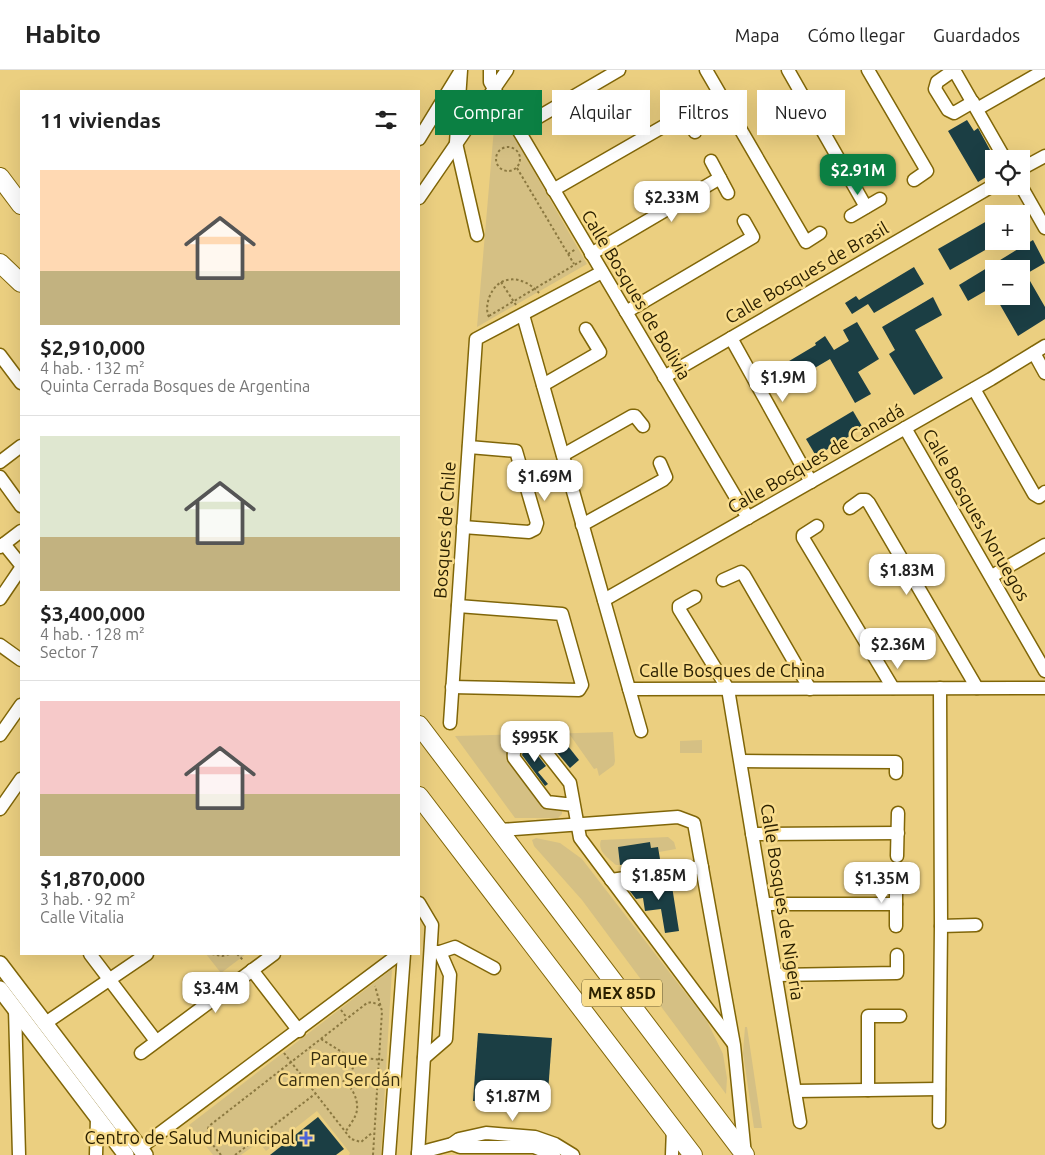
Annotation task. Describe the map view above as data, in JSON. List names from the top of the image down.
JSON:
{
  "streets": {
    "highway": ["MEX 85D"],
    "street": [
      "Calle Bosques de Brasil",
      "Calle Bosques de Bolivia",
      "Calle Bosques de Canadá",
      "Calle Bosques Noruegos",
      "Bosques de Chile",
      "Calle Bosques de China",
      "Calle Bosques de Nigeria"
    ]
  },
  "crossings": [
    ["Calle Bosques de Brasil", "Calle Bosques de Bolivia"],
    ["Calle Bosques de Bolivia", "Calle Bosques de Canadá"],
    ["Calle Bosques de Canadá", "Calle Bosques Noruegos"],
    ["Calle Bosques de China", "Calle Bosques de Nigeria"]
  ],
  "parks": ["Parque Carmen Serdán"],
  "places": {
    "health": ["Centro de Salud Municipal"]
  },
  "page": {
    "header": "Habito",
    "nav": ["Mapa", "Cómo llegar", "Guardados"],
    "chip": [
      "Comprar",
      "Alquilar",
      "Filtros",
      "Nuevo"
    ],
    "heading": "11 viviendas",
    "map_buttons": ["+", "−"],
    "list": [
      {
        "name": "$2,910,000",
        "note": "4 hab. · 132 m² · Quinta Cerrada Bosques de Argentina"
      },
      {
        "name": "$3,400,000",
        "note": "4 hab. · 128 m² · Sector 7"
      },
      {
        "name": "$1,870,000",
        "note": "3 hab. · 92 m² · Calle Vitalia"
      }
    ],
    "price": [
      "$2.91M",
      "$2.33M",
      "$1.9M",
      "$1.69M",
      "$1.83M",
      "$2.36M",
      "$995K",
      "$1.85M",
      "$1.35M",
      "$3.4M",
      "$1.87M"
    ]
  }
}
